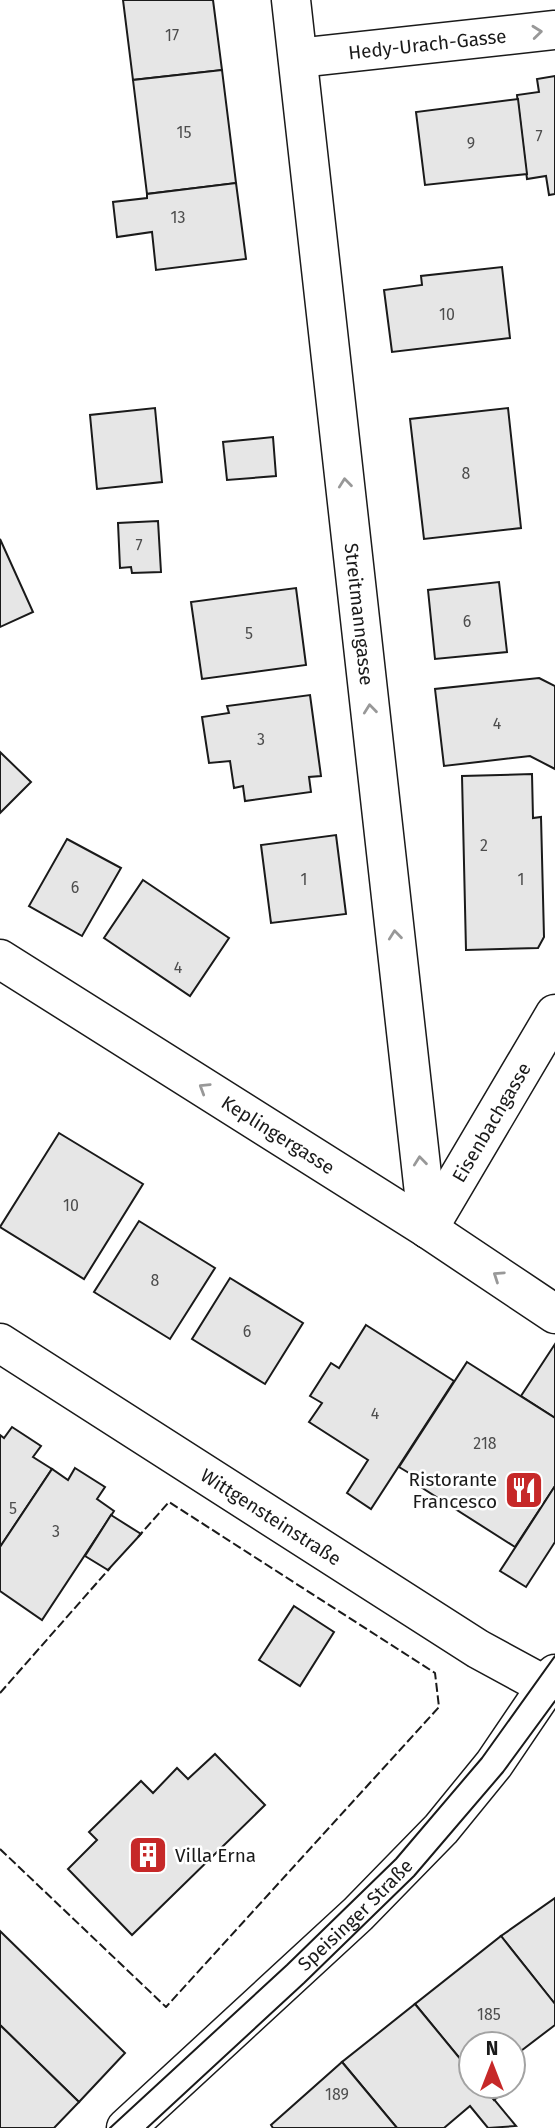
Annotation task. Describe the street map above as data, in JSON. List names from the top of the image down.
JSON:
{
  "streets": {
    "street": [
      "Hedy-Urach-Gasse",
      "Streitmanngasse",
      "Eisenbachgasse",
      "Keplingergasse",
      "Wittgensteinstraße",
      "Speisinger Straße"
    ]
  },
  "crossings": [
    ["Hedy-Urach-Gasse", "Streitmanngasse"],
    ["Streitmanngasse", "Eisenbachgasse"],
    ["Streitmanngasse", "Keplingergasse"],
    ["Eisenbachgasse", "Keplingergasse"],
    ["Wittgensteinstraße", "Speisinger Straße"]
  ],
  "one_way": ["Hedy-Urach-Gasse", "Streitmanngasse", "Keplingergasse"],
  "places": {
    "restaurant": ["Ristorante Francesco"],
    "building": ["Villa Erna"]
  },
  "house_numbers": [
    "17",
    "15",
    "7",
    "9",
    "13",
    "10",
    "8",
    "7",
    "6",
    "5",
    "4",
    "3",
    "2",
    "1",
    "1",
    "6",
    "4",
    "10",
    "8",
    "6",
    "4",
    "218",
    "5",
    "3",
    "185",
    "189"
  ],
  "north": "top"
}
